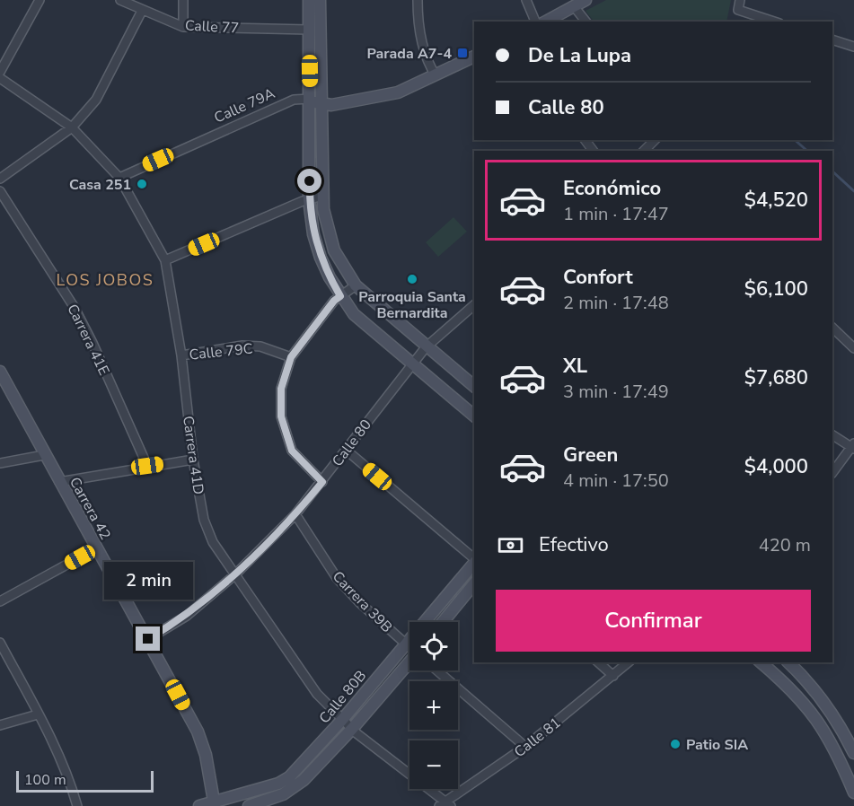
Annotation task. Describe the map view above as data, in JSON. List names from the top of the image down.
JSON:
{
  "streets": {
    "main road": ["Carrera 42", "Calle 80B"],
    "street": [
      "Calle 77",
      "Calle 79A",
      "Carrera 41E",
      "Calle 79C",
      "Calle 80",
      "Carrera 41D",
      "Carrera 39B",
      "Calle 81"
    ]
  },
  "crossings": [
    ["Calle 79A", "Carrera 41D"],
    ["Calle 79C", "Carrera 41D"],
    ["Calle 80", "Carrera 41D"],
    ["Calle 80", "Carrera 42"],
    ["Calle 80", "Carrera 39B"],
    ["Carrera 41D", "Calle 80B"],
    ["Carrera 41D", "Calle 81"],
    ["Carrera 42", "Calle 80B"],
    ["Carrera 39B", "Calle 80B"],
    ["Carrera 39B", "Calle 81"]
  ],
  "districts": ["LOS JOBOS"],
  "places": {
    "transit": ["Parada A7-4"],
    "other": ["Casa 251", "Parroquia Santa Bernardita", "Patio SIA"]
  },
  "scale_bar": "100 m",
  "page": {
    "banner": ["De La Lupa", "Calle 80"],
    "list": [
      {
        "name": "Económico",
        "note": "1 min · 17:47",
        "value": "$4,520"
      },
      {
        "name": "Confort",
        "note": "2 min · 17:48",
        "value": "$6,100"
      },
      {
        "name": "XL",
        "note": "3 min · 17:49",
        "value": "$7,680"
      },
      {
        "name": "Green",
        "note": "4 min · 17:50",
        "value": "$4,000"
      }
    ],
    "pay": ["Efectivo", "420 m"],
    "bubble": "2 min",
    "buttons": "Confirmar",
    "map_buttons": ["+", "−"],
    "scale": "100 m"
  }
}
